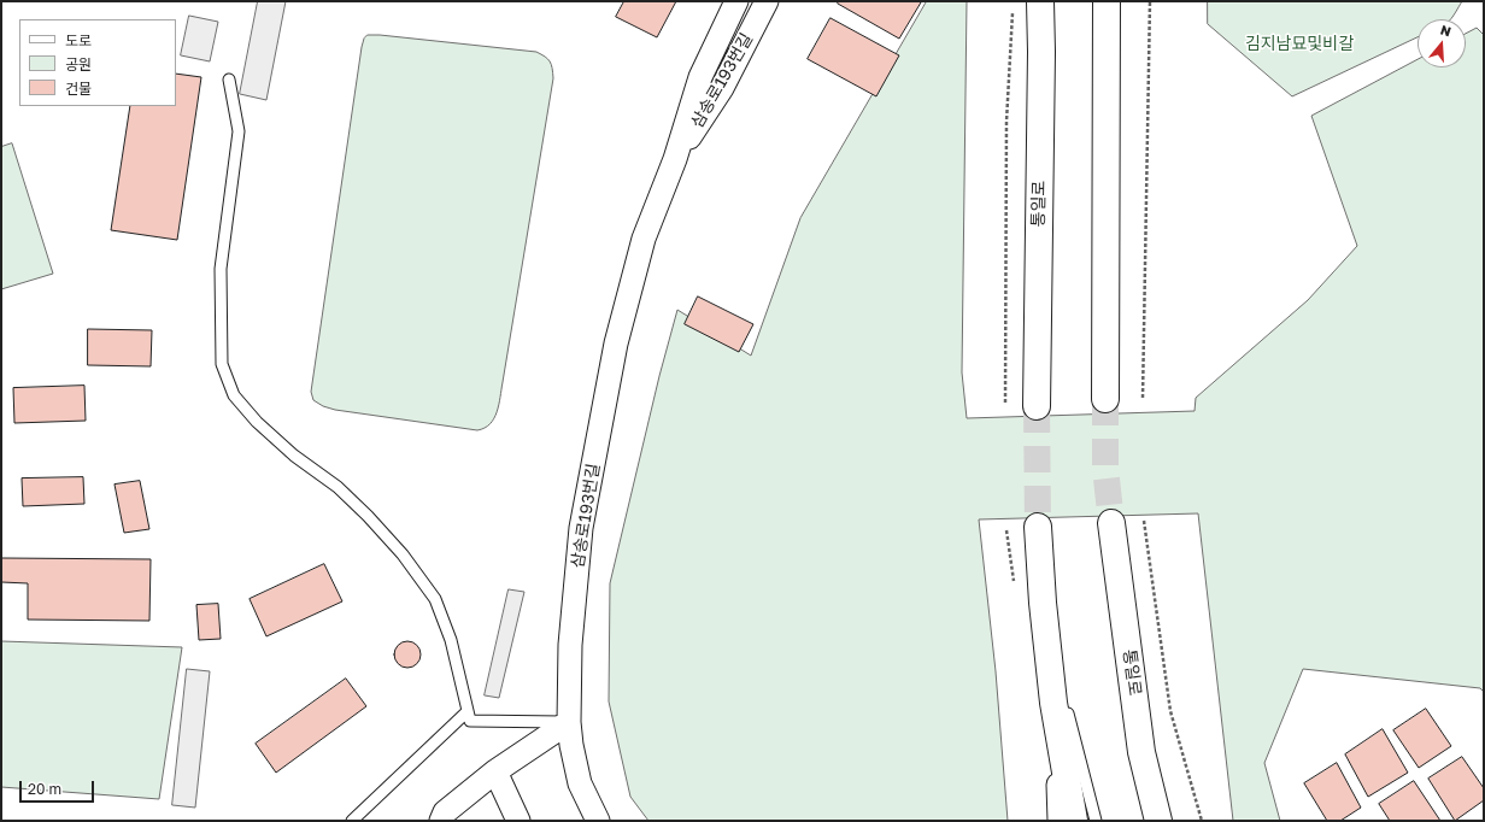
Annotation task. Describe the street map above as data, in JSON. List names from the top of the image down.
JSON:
{
  "streets": {
    "main road": ["통일로"],
    "street": ["삼송로193번길"]
  },
  "parks": ["김지남묘및비갈"],
  "legend": ["도로", "공원", "건물"],
  "scale_bar": "20 m",
  "north": "top"
}
